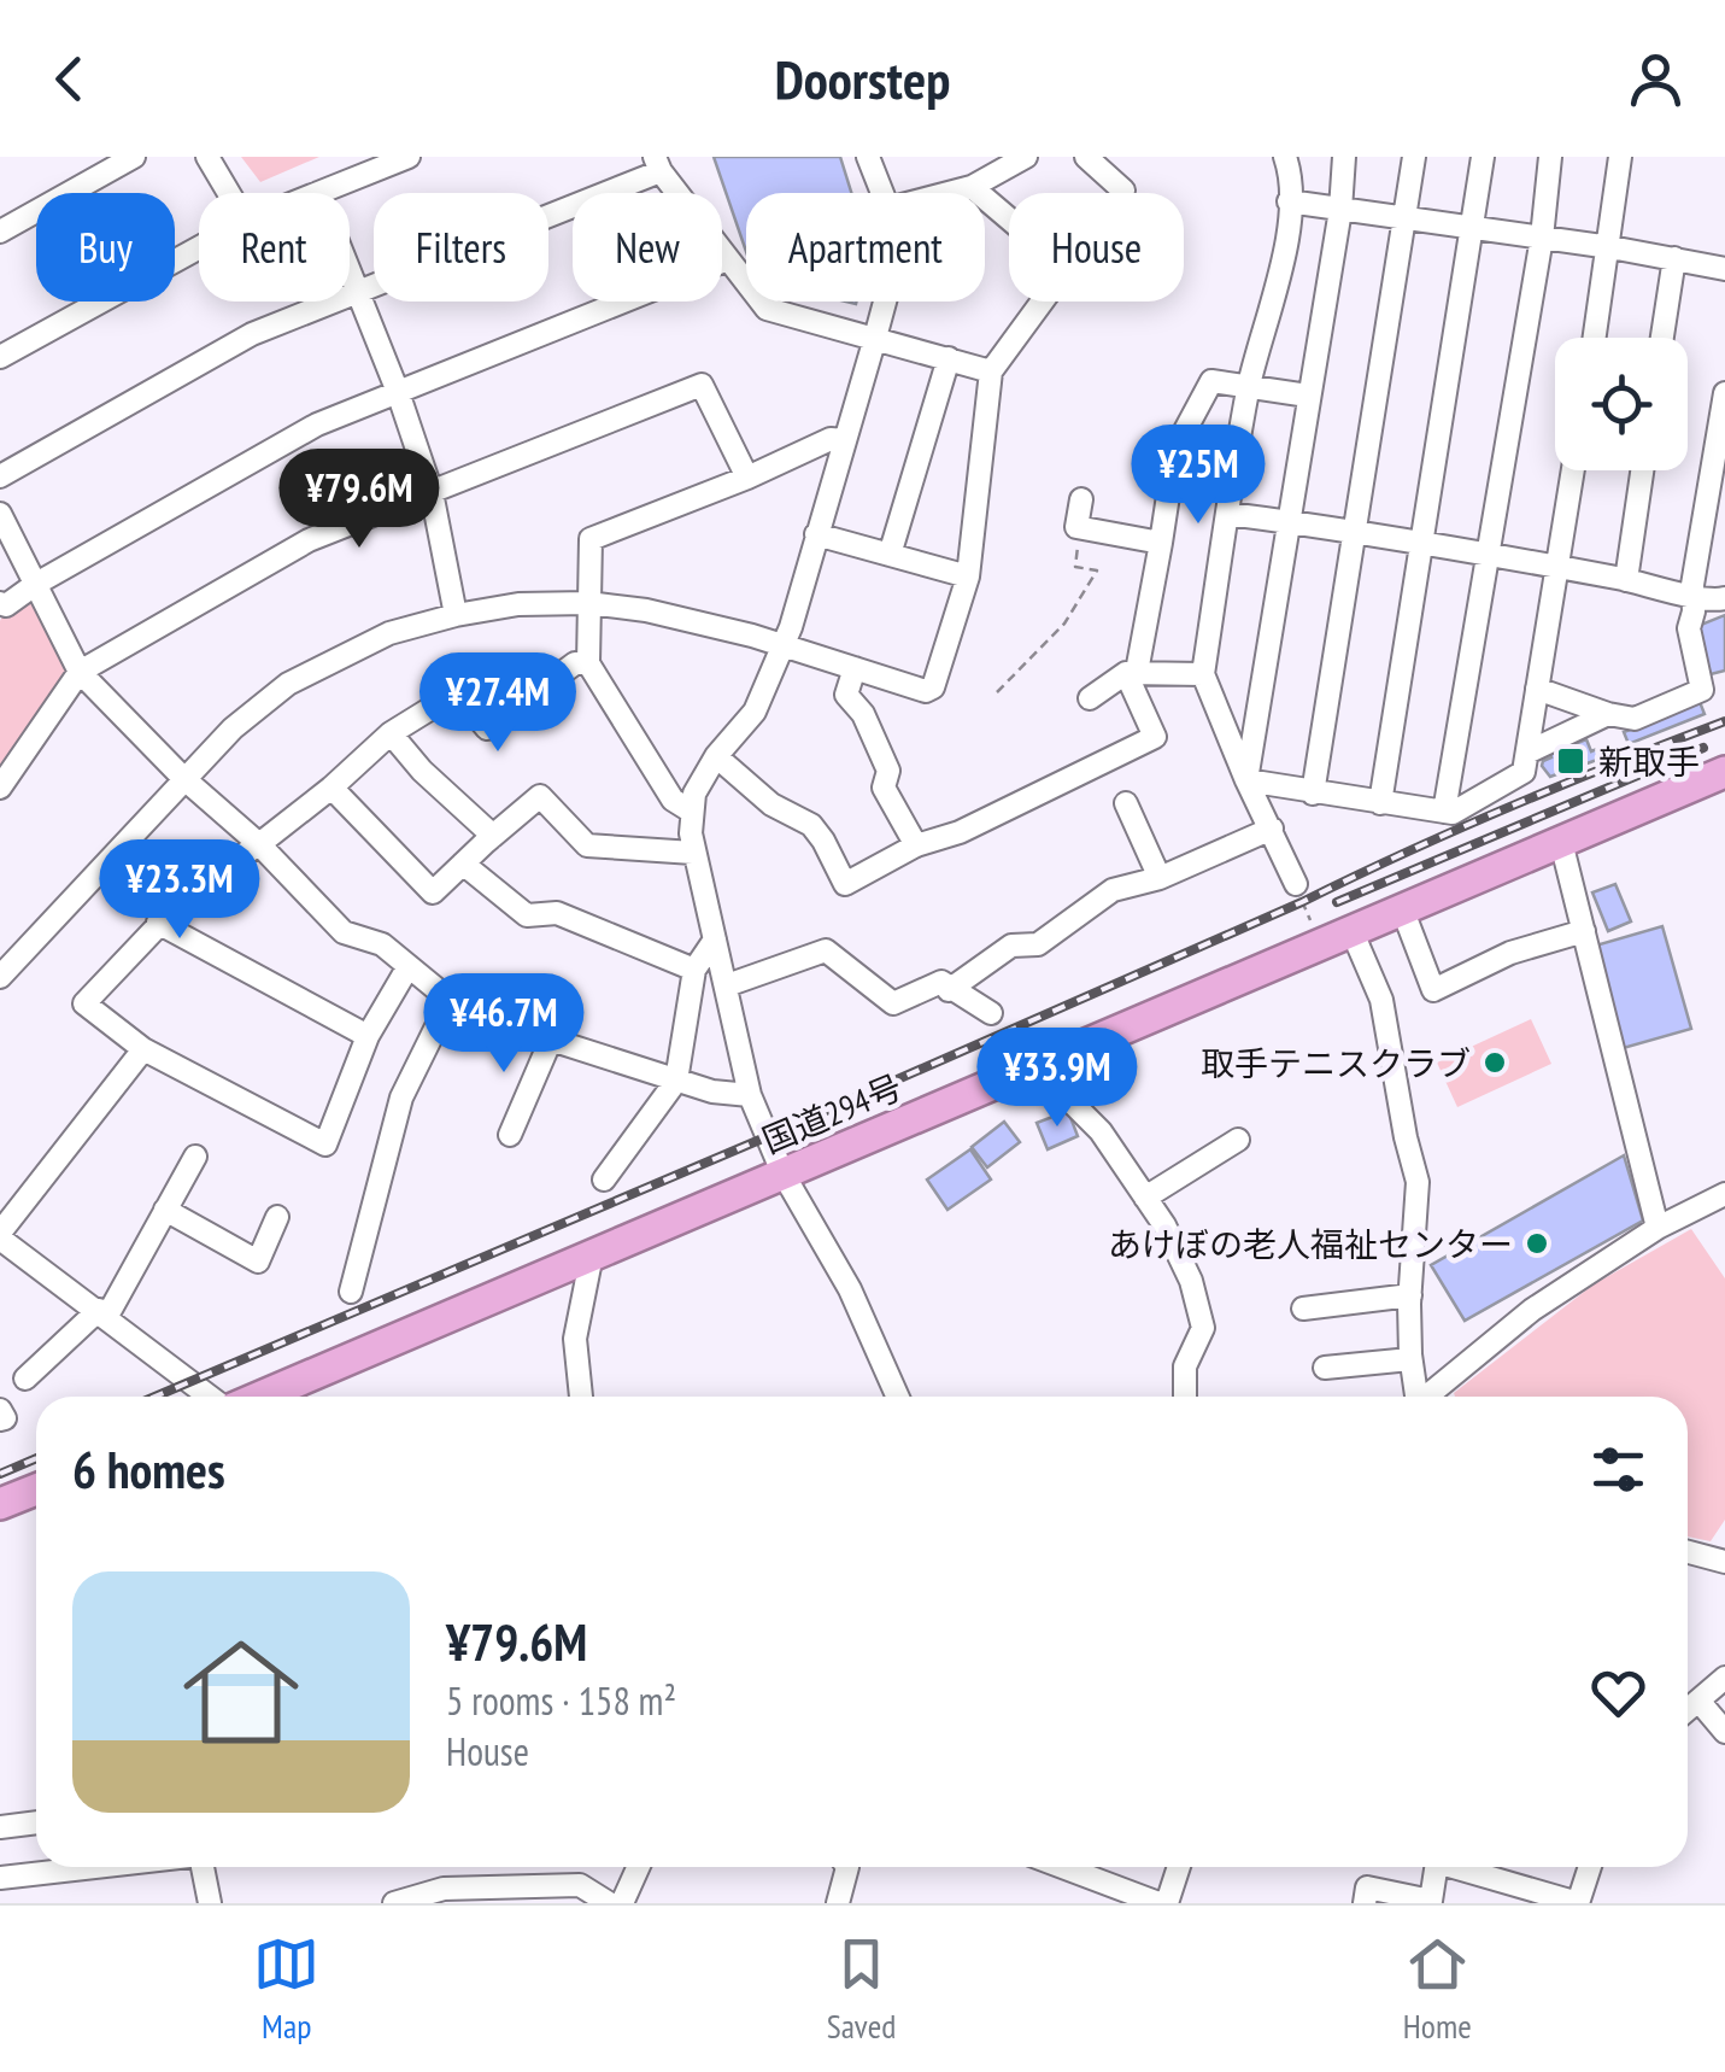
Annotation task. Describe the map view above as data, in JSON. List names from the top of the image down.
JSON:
{
  "streets": {
    "highway": ["国道294号"]
  },
  "places": {
    "transit": ["新取手"],
    "other": ["取手テニスクラブ", "あけぼの老人福祉センター"]
  },
  "page": {
    "header": "Doorstep",
    "chip": [
      "Buy",
      "Rent",
      "Filters",
      "New",
      "Apartment",
      "House"
    ],
    "price": [
      "¥25M",
      "¥79.6M",
      "¥27.4M",
      "¥23.3M",
      "¥46.7M",
      "¥33.9M"
    ],
    "heading": "6 homes",
    "list": [
      {
        "name": "¥79.6M",
        "note": "5 rooms · 158 m² · House"
      }
    ],
    "tabs": ["Map", "Saved", "Home"]
  }
}
